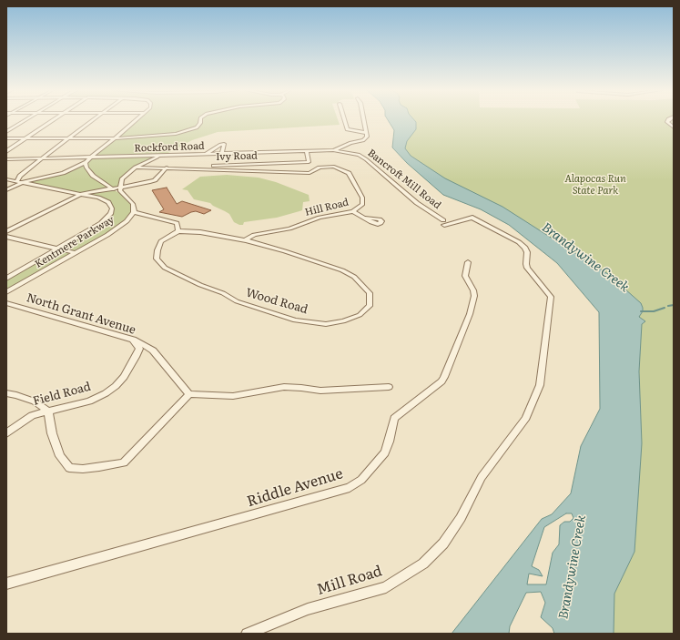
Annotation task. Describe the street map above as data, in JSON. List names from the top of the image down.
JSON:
{
  "streets": {
    "street": [
      "Rockford Road",
      "Ivy Road",
      "Bancroft Mill Road",
      "Hill Road",
      "Kentmere Parkway",
      "Wood Road",
      "North Grant Avenue",
      "Field Road",
      "Riddle Avenue",
      "Mill Road"
    ]
  },
  "crossings": [
    ["Rockford Road", "Ivy Road"],
    ["Rockford Road", "Bancroft Mill Road"],
    ["Ivy Road", "Hill Road"],
    ["Bancroft Mill Road", "Mill Road"],
    ["Hill Road", "Wood Road"],
    ["North Grant Avenue", "Field Road"]
  ],
  "water": ["Brandywine Creek"],
  "parks": ["Alapocas Run State Park"]
}
